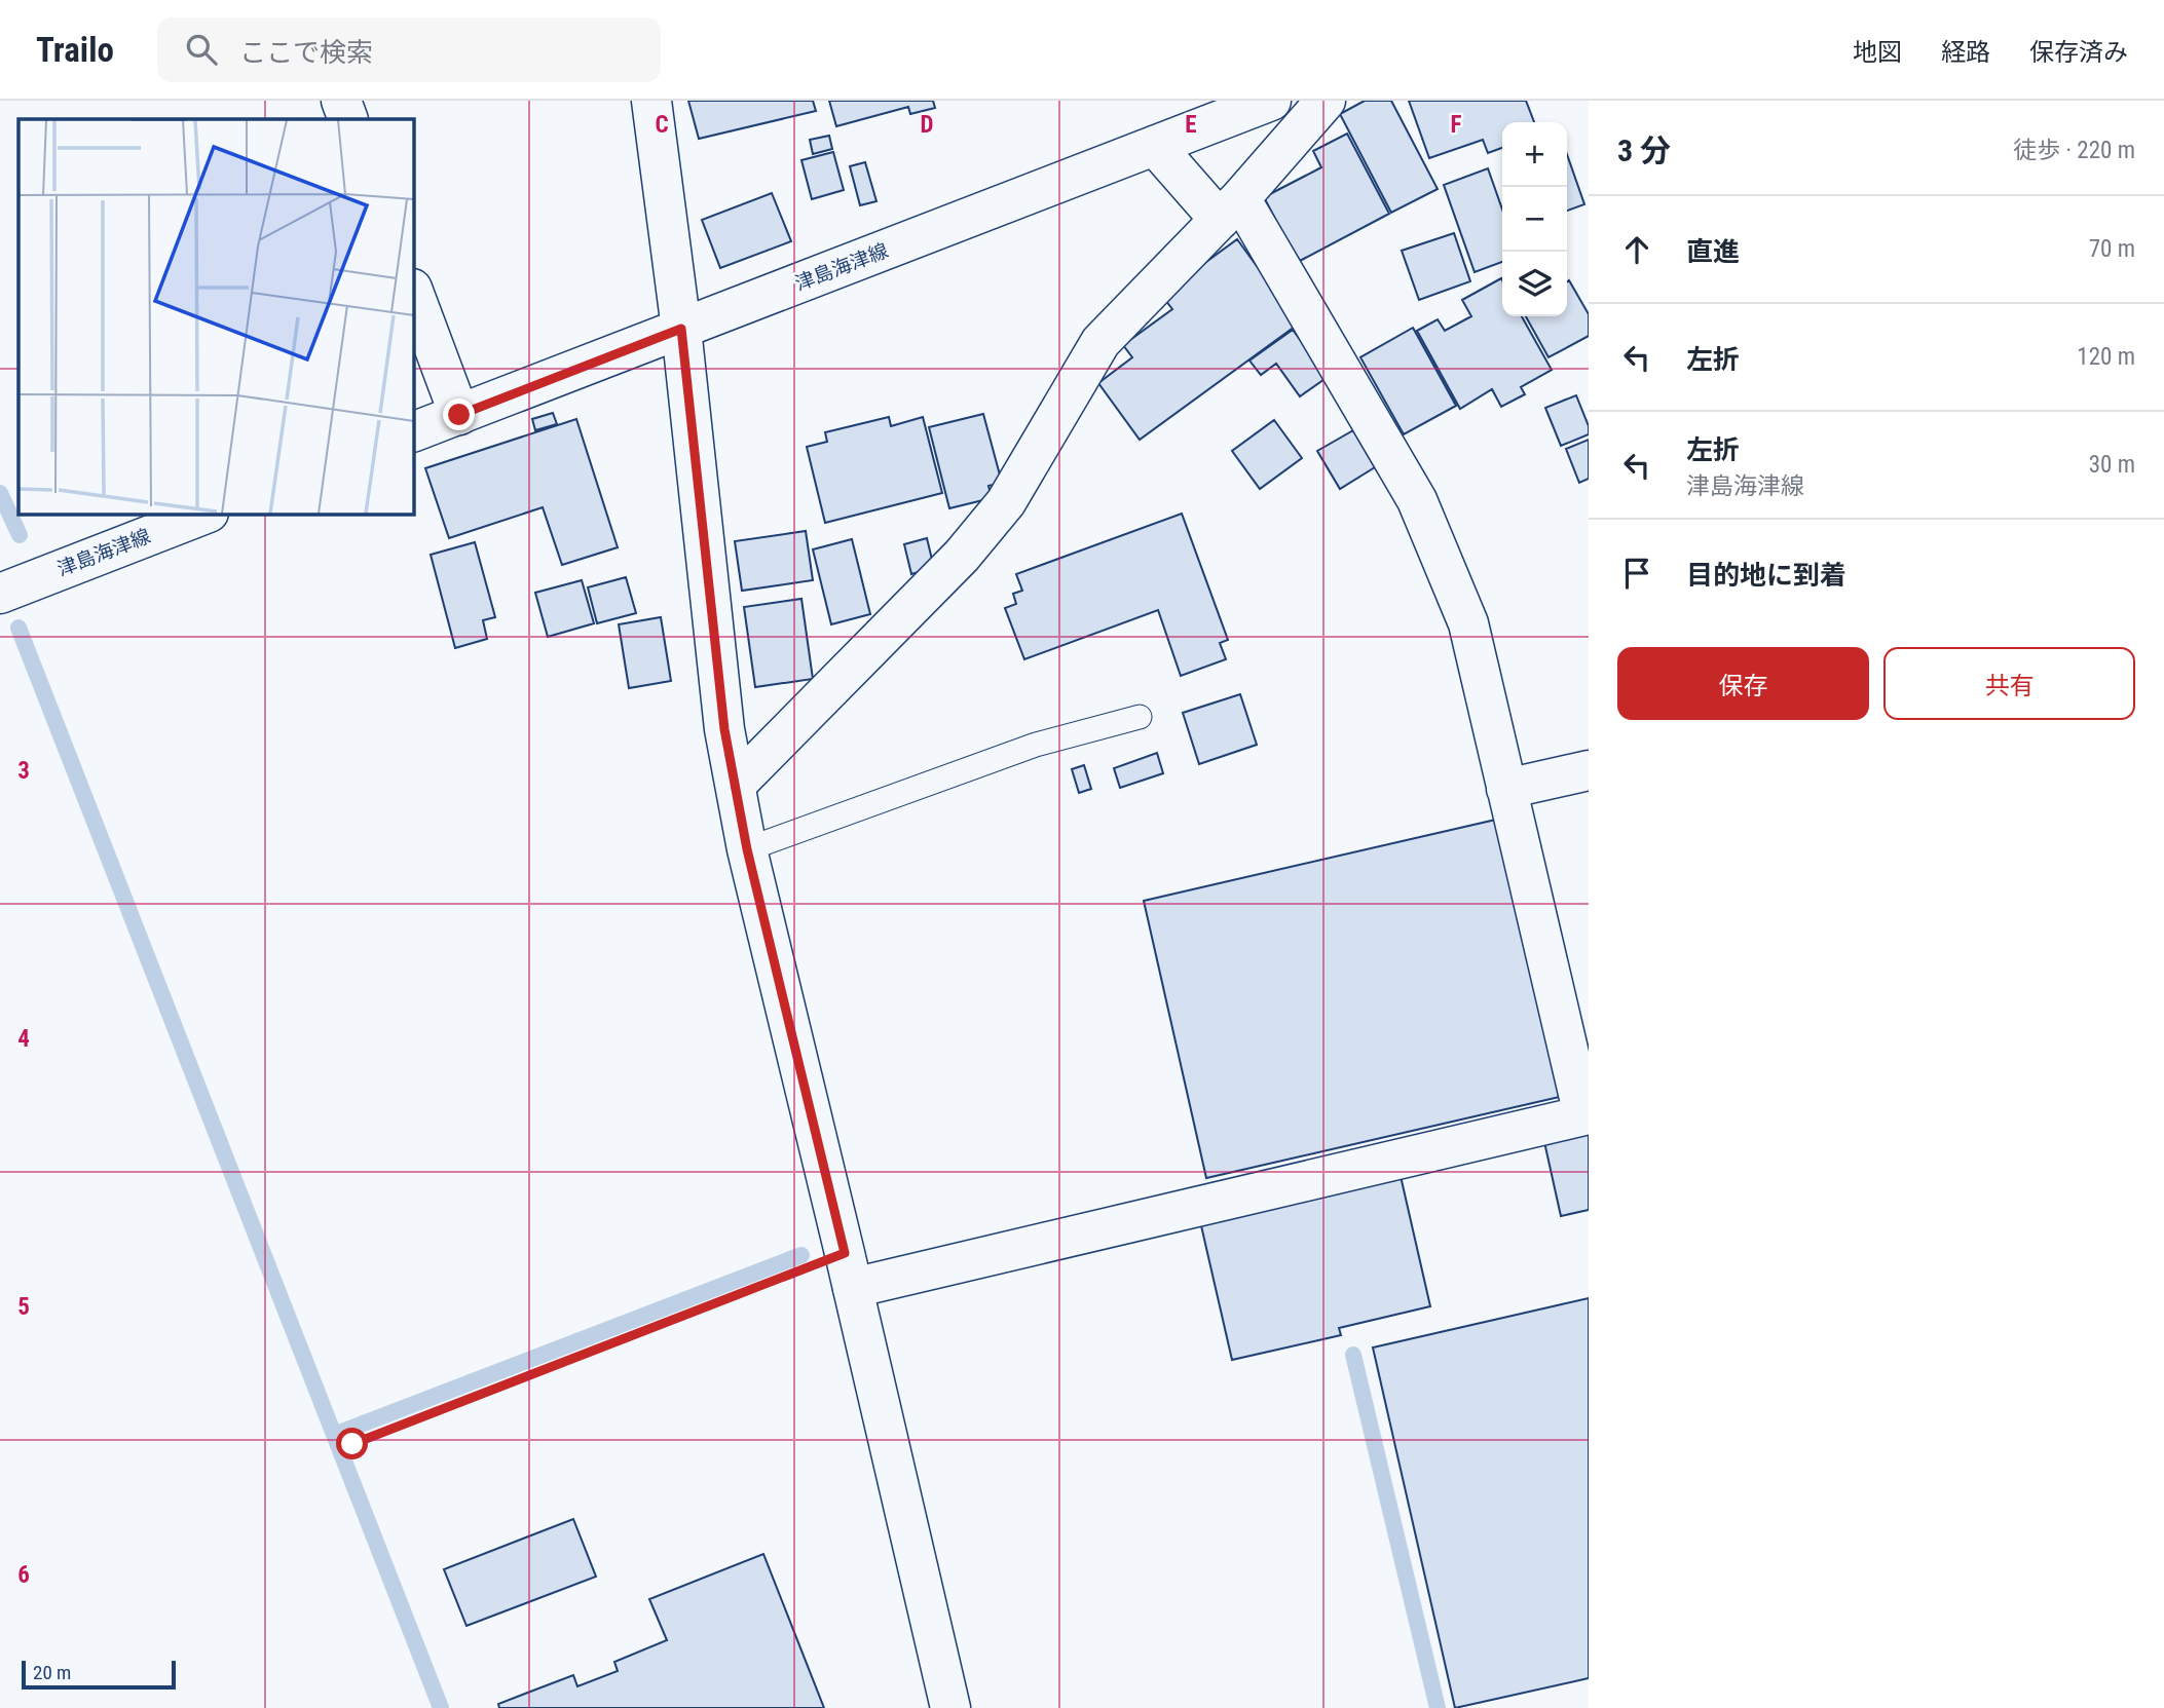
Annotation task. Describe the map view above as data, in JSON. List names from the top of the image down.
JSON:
{
  "streets": {
    "street": ["津島海津線"]
  },
  "scale_bar": "20 m",
  "page": {
    "header": "Trailo",
    "search": "ここで検索",
    "nav": ["地図", "経路", "保存済み"],
    "heading": ["3 分", "徒歩 · 220 m"],
    "map_buttons": ["+", "−"],
    "list": [
      ["直進", "70 m"],
      ["左折", "120 m"],
      ["左折", "津島海津線", "30 m"],
      "目的地に到着"
    ],
    "buttons": ["保存", "共有"],
    "scale": "20 m"
  },
  "grid": {
    "columns": [
      "C",
      "D",
      "E",
      "F"
    ],
    "rows": [
      "3",
      "4",
      "5",
      "6"
    ]
  }
}
